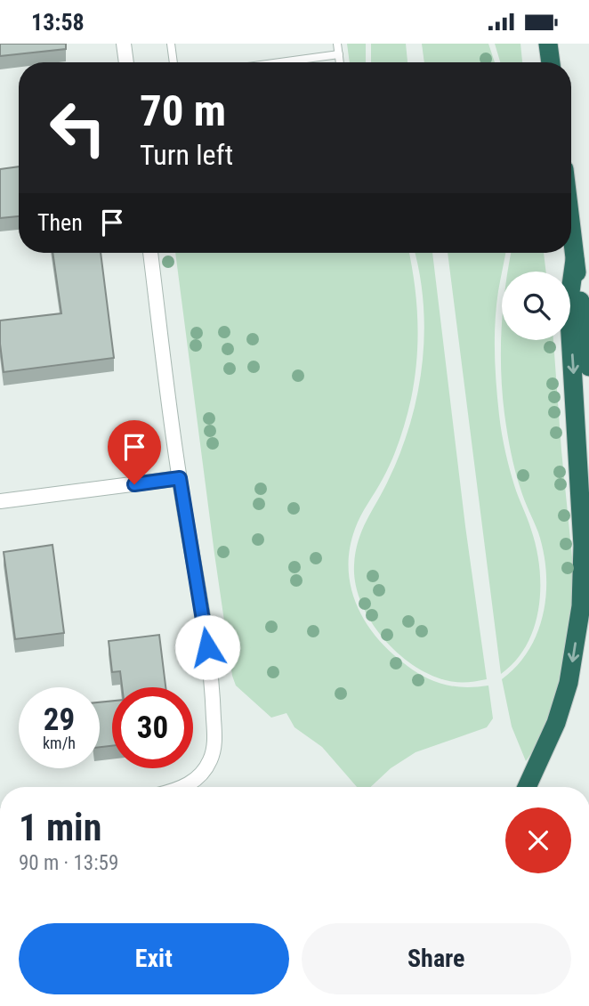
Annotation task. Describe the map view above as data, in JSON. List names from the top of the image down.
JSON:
{
  "page": {
    "status": "13:58",
    "turn": ["70 m", "Turn left"],
    "then": "Then",
    "speed": "29 km/h",
    "limit": "30",
    "heading": ["1 min", "90 m · 13:59"],
    "buttons": ["Exit", "Share"]
  }
}
